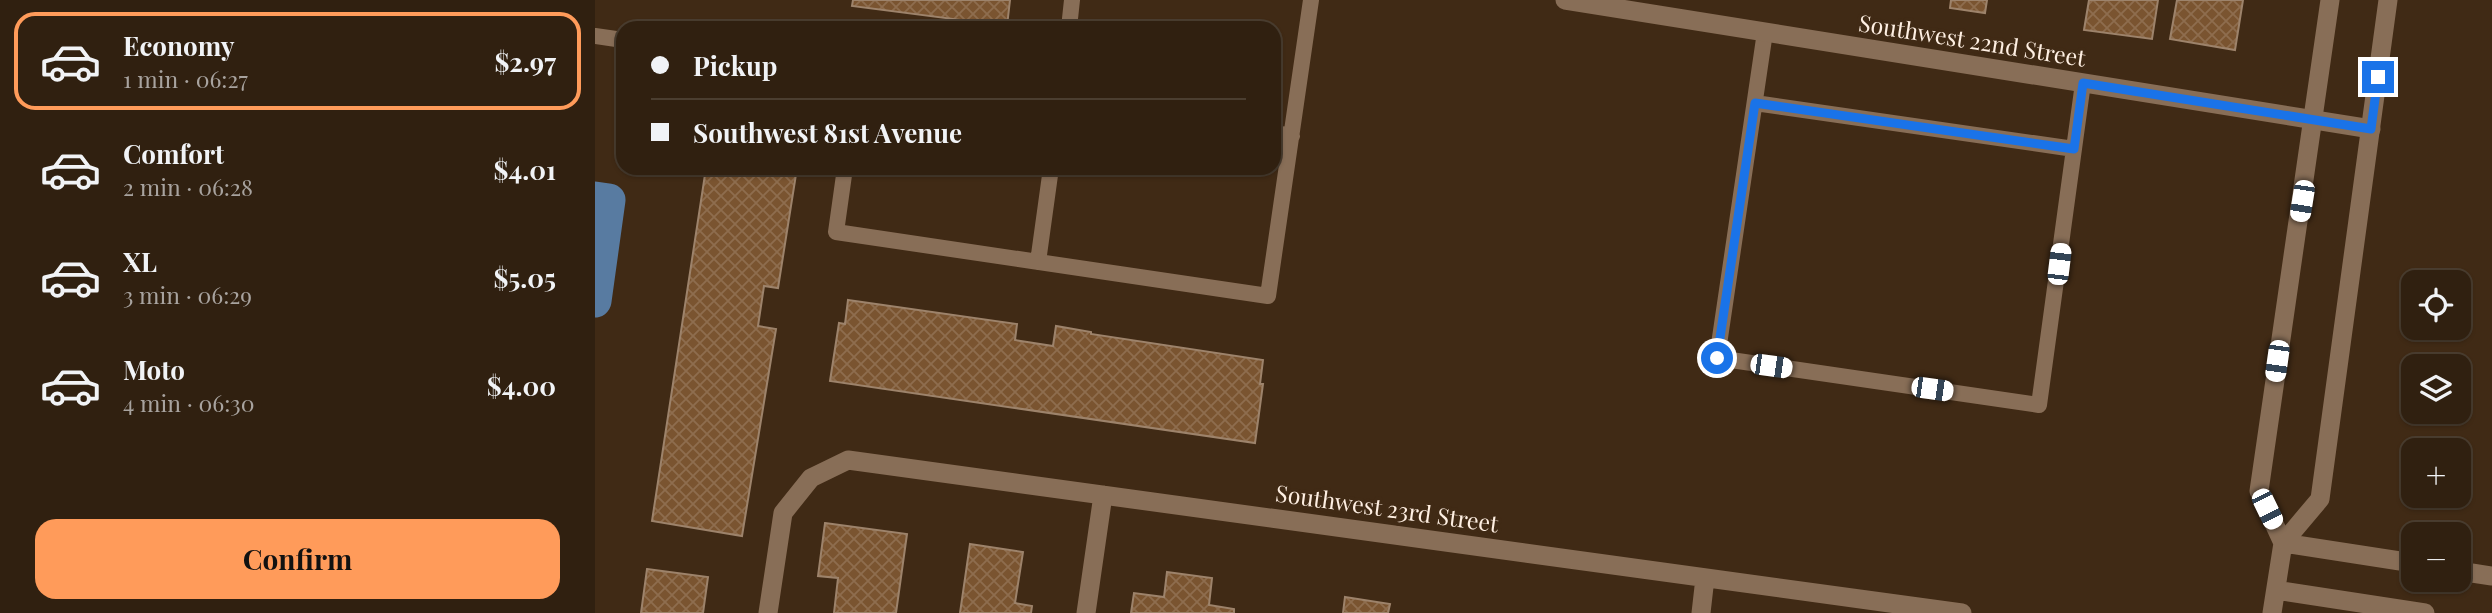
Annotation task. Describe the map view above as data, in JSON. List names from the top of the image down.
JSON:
{
  "streets": {
    "street": ["Southwest 22nd Street", "Southwest 23rd Street"]
  },
  "page": {
    "list": [
      {
        "name": "Economy",
        "note": "1 min · 06:27",
        "value": "$2.97"
      },
      {
        "name": "Comfort",
        "note": "2 min · 06:28",
        "value": "$4.01"
      },
      {
        "name": "XL",
        "note": "3 min · 06:29",
        "value": "$5.05"
      },
      {
        "name": "Moto",
        "note": "4 min · 06:30",
        "value": "$4.00"
      }
    ],
    "banner": ["Pickup", "Southwest 81st Avenue"],
    "map_buttons": ["+", "−"],
    "buttons": "Confirm"
  }
}
